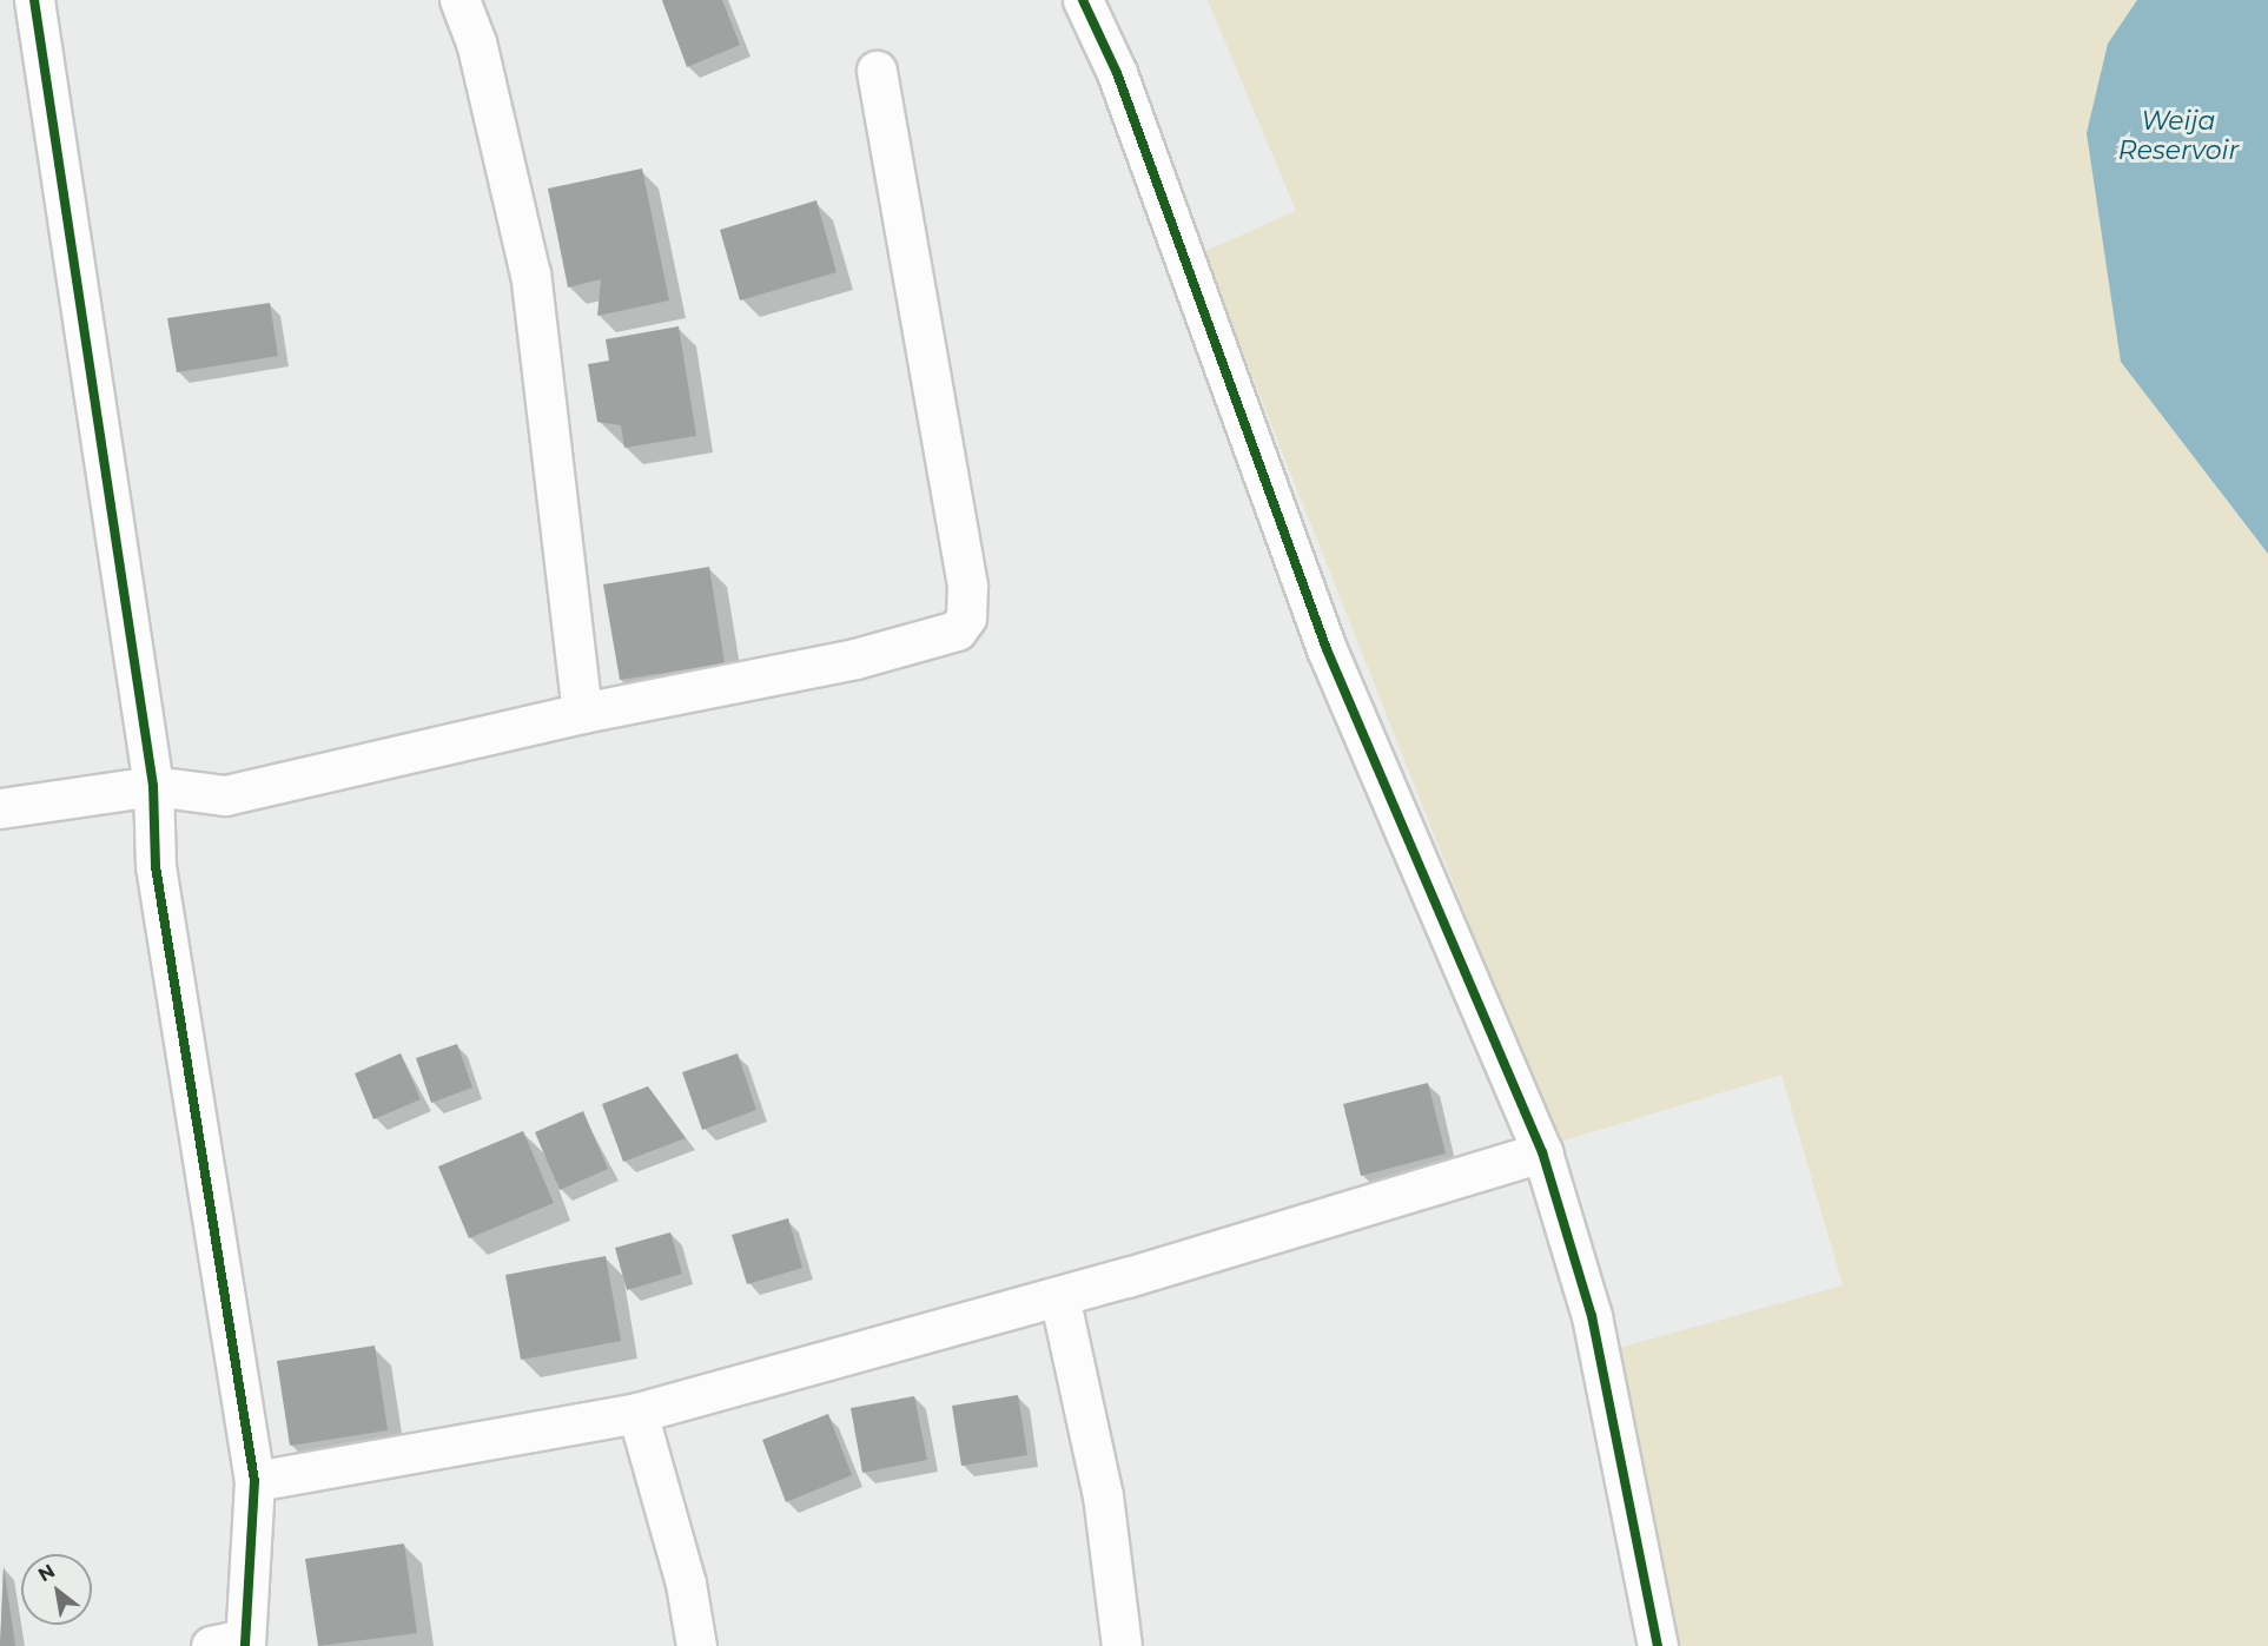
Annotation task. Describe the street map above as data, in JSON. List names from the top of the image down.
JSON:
{
  "water": ["Weija Reservoir"],
  "north": "top left"
}
